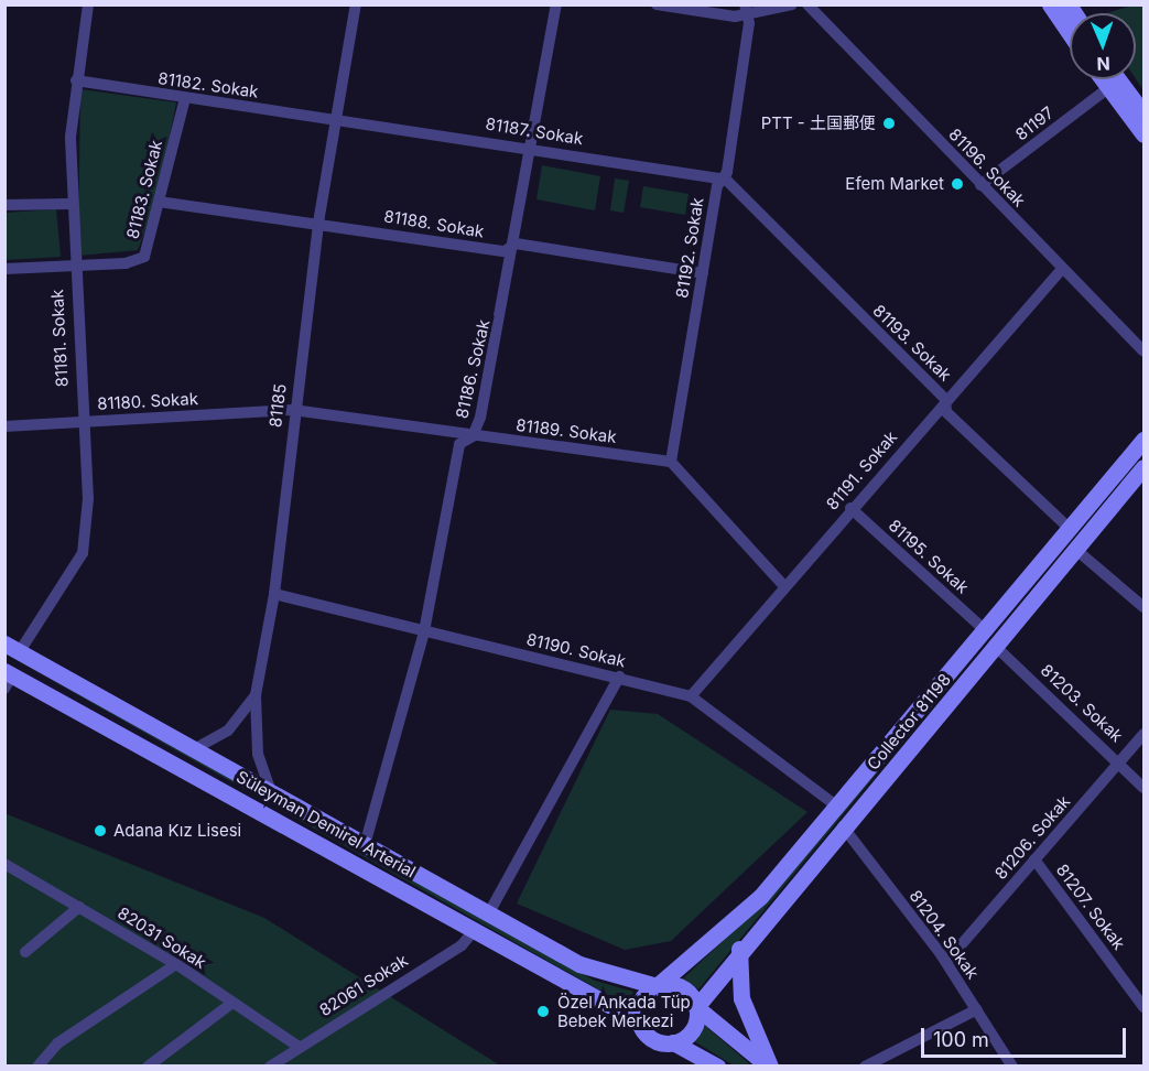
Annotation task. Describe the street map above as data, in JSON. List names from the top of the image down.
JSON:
{
  "streets": {
    "main road": ["Collector 81198", "Süleyman Demirel Arterial"],
    "street": [
      "81182. Sokak",
      "81197",
      "81187. Sokak",
      "81196. Sokak",
      "81183. Sokak",
      "81188. Sokak",
      "81192. Sokak",
      "81181. Sokak",
      "81193. Sokak",
      "81186. Sokak",
      "81180. Sokak",
      "81185",
      "81189. Sokak",
      "81191. Sokak",
      "81195. Sokak",
      "81190. Sokak",
      "81203. Sokak",
      "81206. Sokak",
      "81207. Sokak",
      "81204. Sokak",
      "82031 Sokak",
      "82061 Sokak"
    ]
  },
  "crossings": [
    ["81182. Sokak", "81187. Sokak"],
    ["81182. Sokak", "81183. Sokak"],
    ["81182. Sokak", "81181. Sokak"],
    ["81182. Sokak", "81185"],
    ["81197", "81196. Sokak"],
    ["81187. Sokak", "81192. Sokak"],
    ["81187. Sokak", "81193. Sokak"],
    ["81187. Sokak", "81186. Sokak"],
    ["81187. Sokak", "81185"],
    ["81196. Sokak", "81191. Sokak"],
    ["81183. Sokak", "81188. Sokak"],
    ["81183. Sokak", "81181. Sokak"],
    ["81188. Sokak", "81192. Sokak"],
    ["81188. Sokak", "81186. Sokak"],
    ["81188. Sokak", "81185"],
    ["81192. Sokak", "81193. Sokak"],
    ["81192. Sokak", "81189. Sokak"],
    ["81181. Sokak", "81180. Sokak"],
    ["81181. Sokak", "Süleyman Demirel Arterial"],
    ["81193. Sokak", "81191. Sokak"],
    ["81193. Sokak", "Collector 81198"],
    ["81186. Sokak", "81189. Sokak"],
    ["81186. Sokak", "81190. Sokak"],
    ["81186. Sokak", "Süleyman Demirel Arterial"],
    ["81180. Sokak", "81185"],
    ["81180. Sokak", "81189. Sokak"],
    ["81185", "81189. Sokak"],
    ["81185", "81190. Sokak"],
    ["81185", "Süleyman Demirel Arterial"],
    ["81191. Sokak", "81195. Sokak"],
    ["81191. Sokak", "81190. Sokak"],
    ["81195. Sokak", "81203. Sokak"],
    ["81195. Sokak", "Collector 81198"],
    ["81190. Sokak", "Collector 81198"],
    ["81203. Sokak", "Collector 81198"],
    ["81203. Sokak", "81206. Sokak"],
    ["Collector 81198", "Süleyman Demirel Arterial"],
    ["Collector 81198", "81204. Sokak"],
    ["Süleyman Demirel Arterial", "82061 Sokak"],
    ["81206. Sokak", "81207. Sokak"],
    ["81206. Sokak", "81204. Sokak"],
    ["82031 Sokak", "82061 Sokak"]
  ],
  "places": [
    "PTT - 土国郵便",
    "Efem Market",
    "Adana Kız Lisesi",
    "Özel Ankada Tüp Bebek Merkezi"
  ],
  "scale_bar": "100 m",
  "north": "bottom"
}
